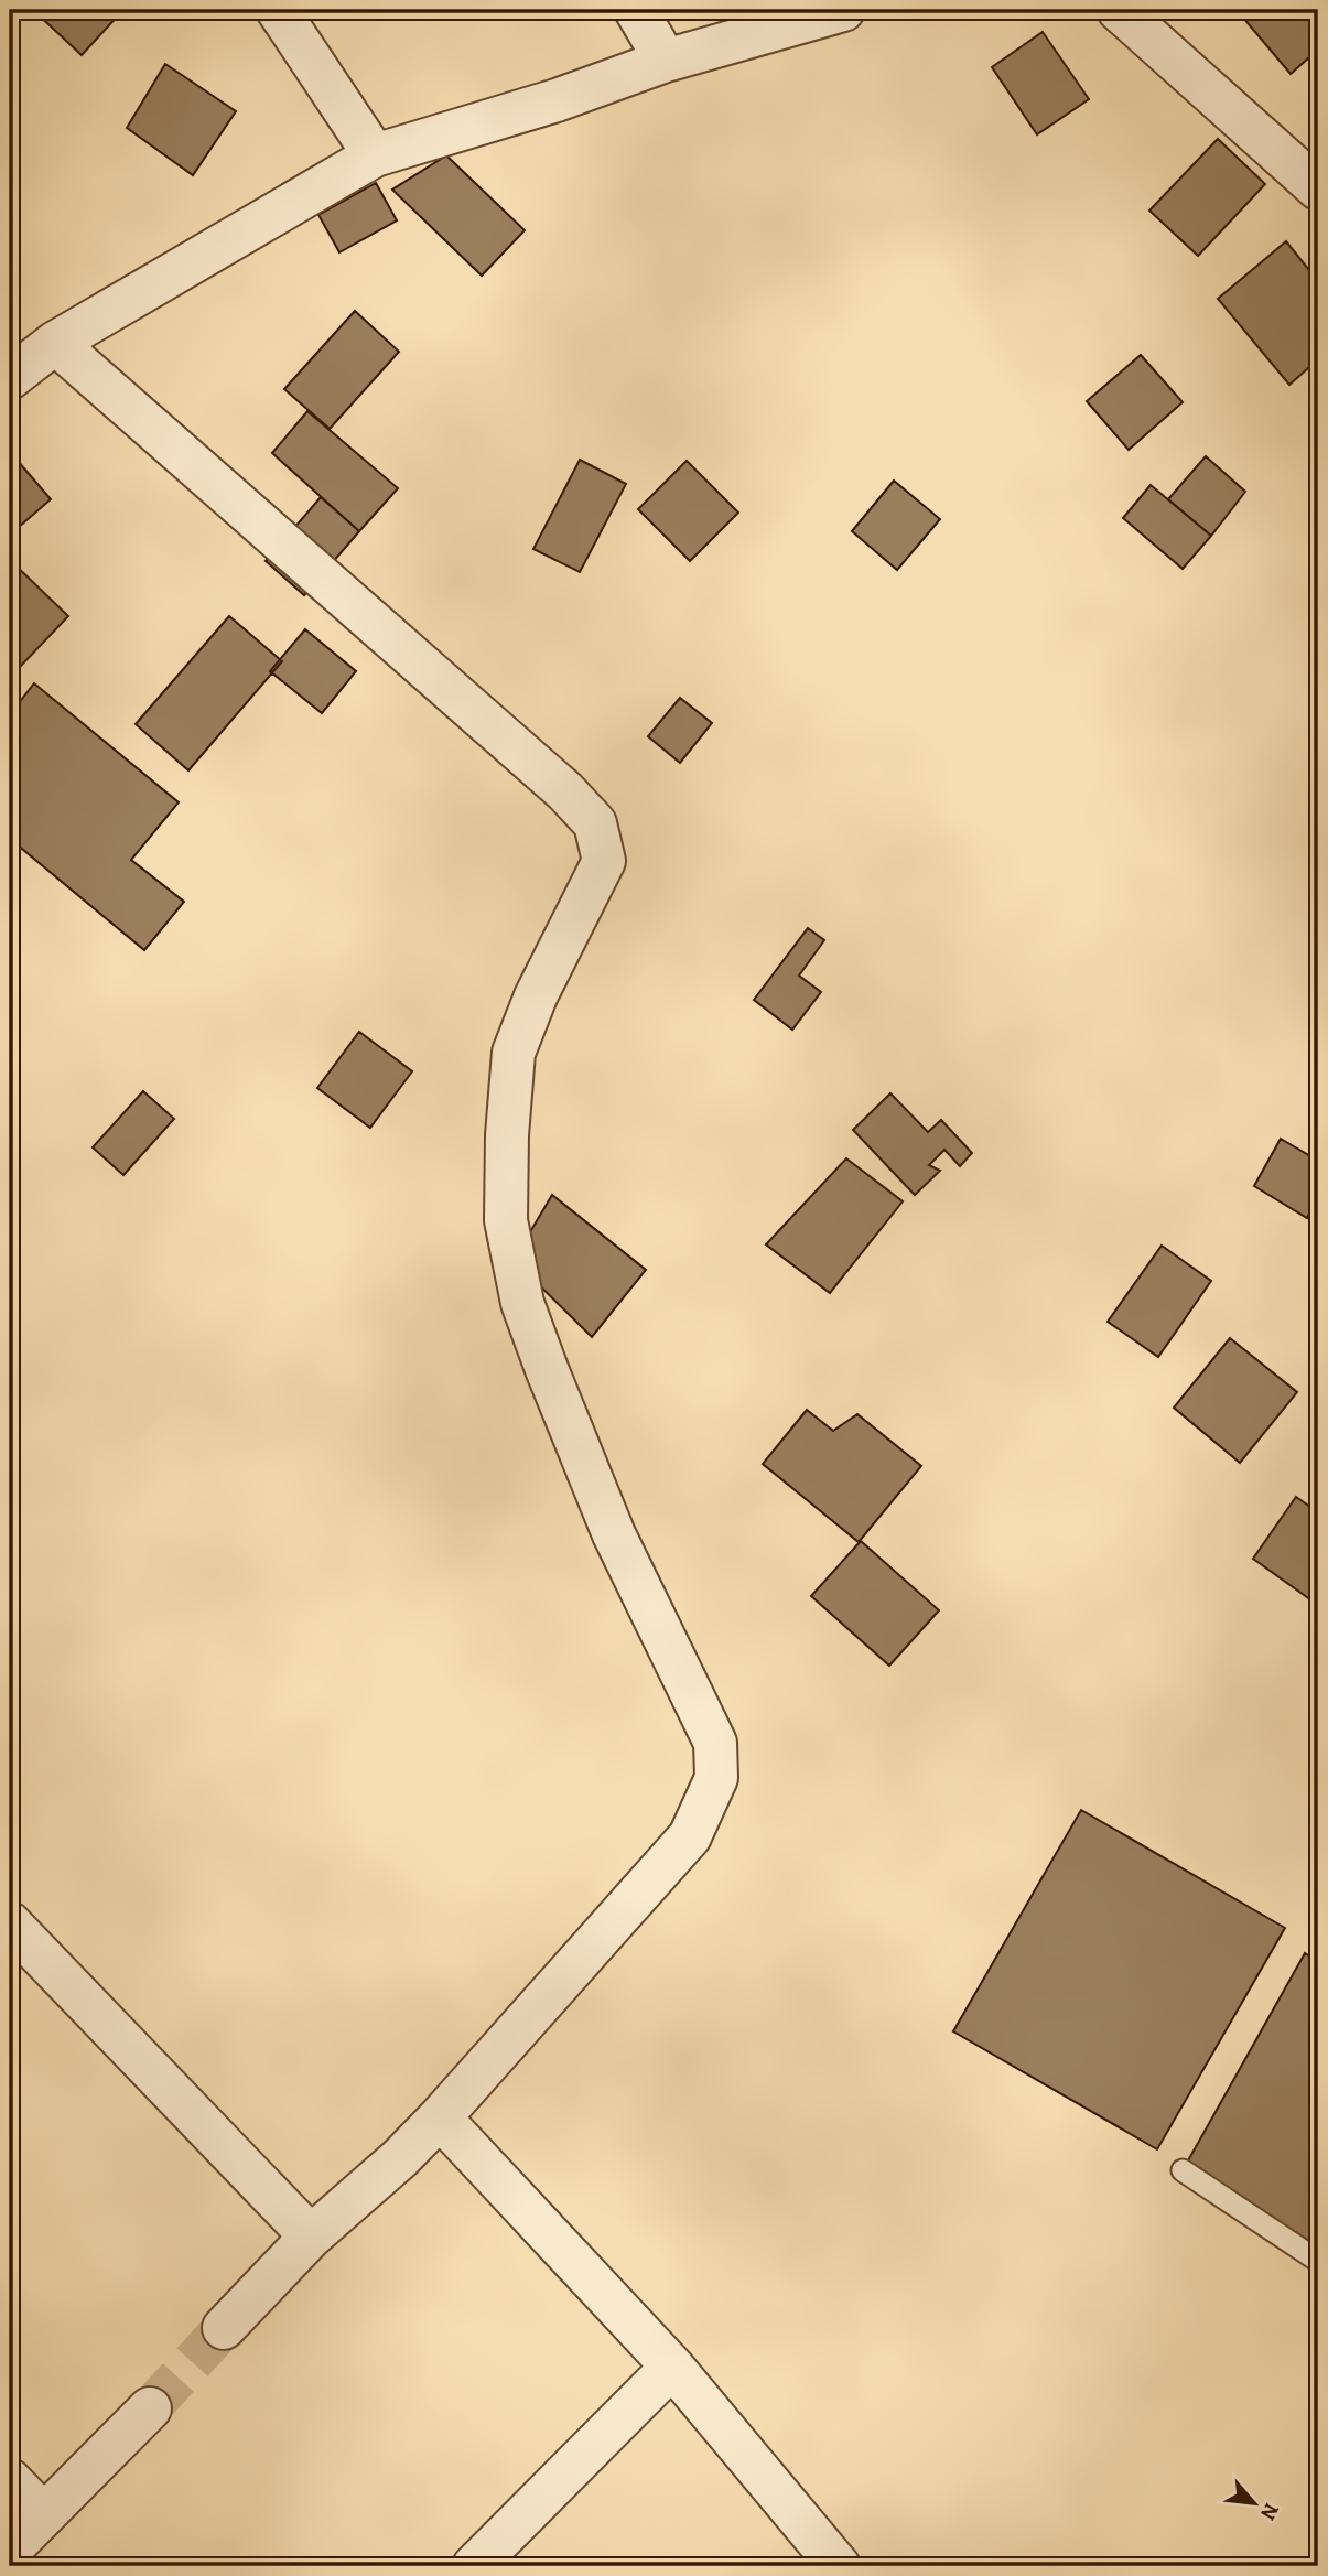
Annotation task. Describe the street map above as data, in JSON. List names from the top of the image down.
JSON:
{
  "north": "bottom right"
}
